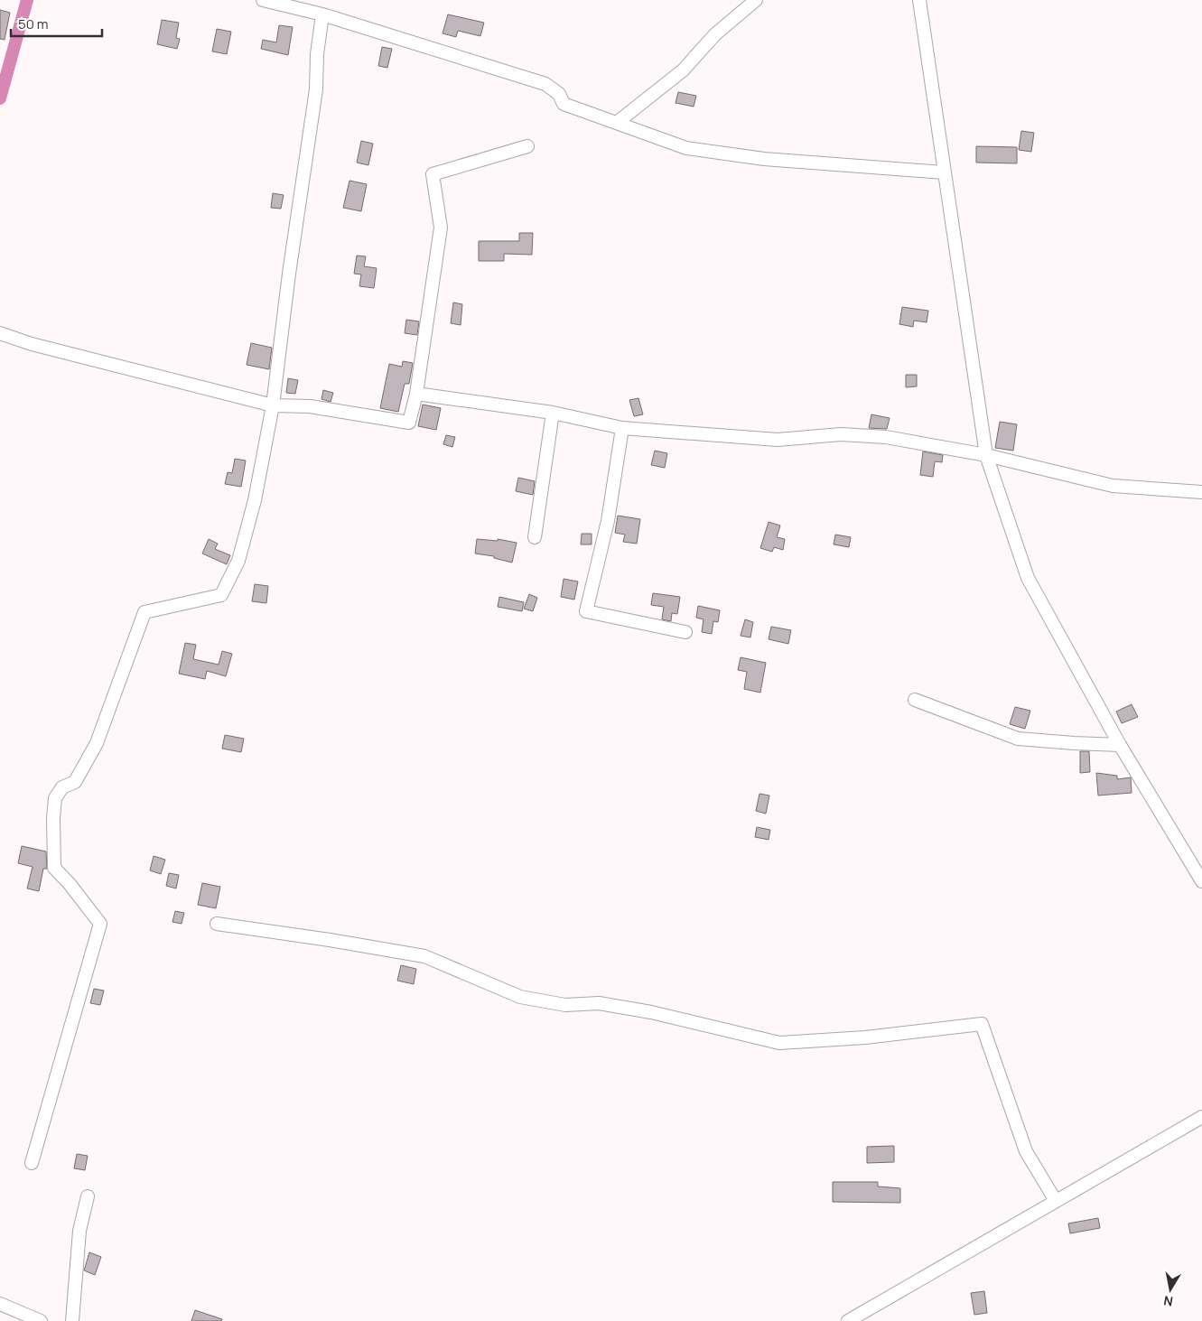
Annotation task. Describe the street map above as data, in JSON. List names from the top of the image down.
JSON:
{
  "scale_bar": "50 m",
  "north": "bottom"
}
